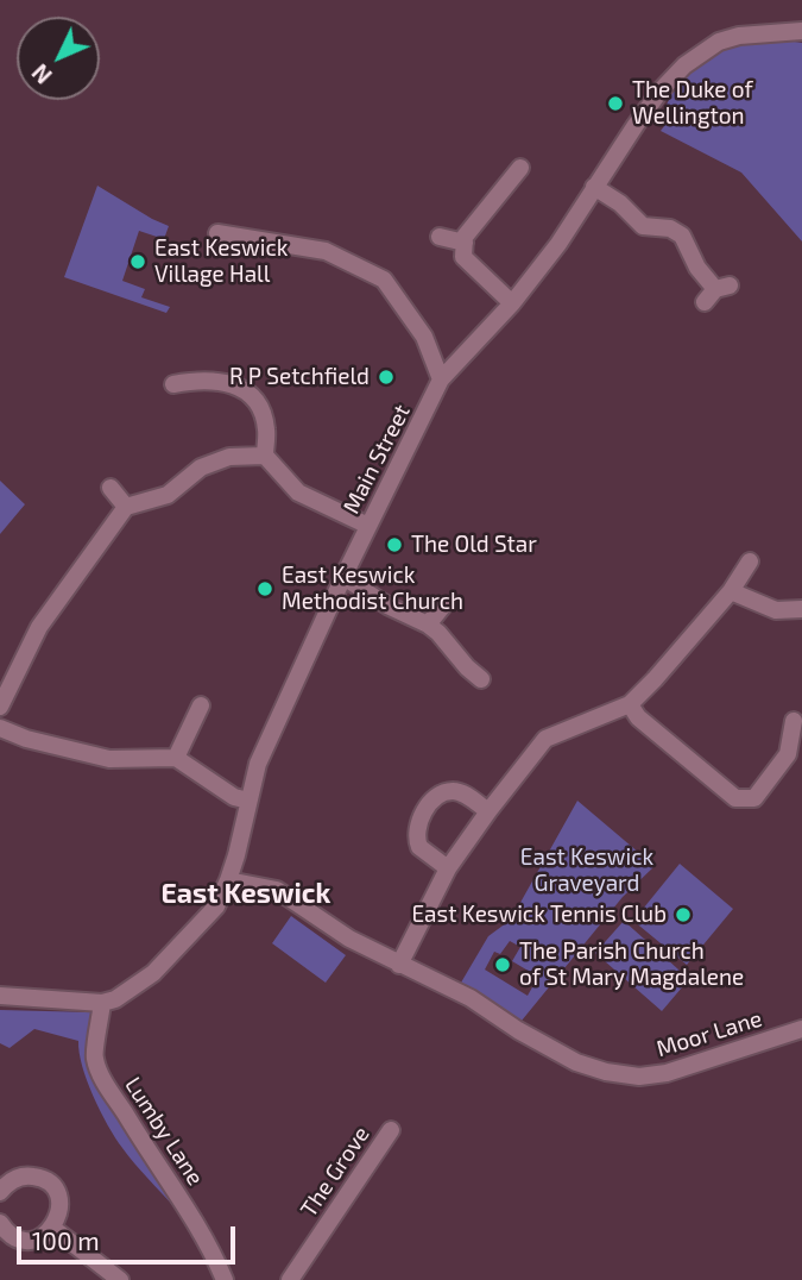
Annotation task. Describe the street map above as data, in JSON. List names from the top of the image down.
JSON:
{
  "streets": {
    "street": [
      "Main Street",
      "Moor Lane",
      "Lumby Lane",
      "The Grove"
    ]
  },
  "crossings": [
    ["Main Street", "Moor Lane"],
    ["Main Street", "Lumby Lane"]
  ],
  "districts": ["East Keswick"],
  "parks": ["East Keswick Graveyard"],
  "places": [
    "The Duke of Wellington",
    "East Keswick Village Hall",
    "R P Setchfield",
    "The Old Star",
    "East Keswick Methodist Church",
    "East Keswick Tennis Club",
    "The Parish Church of St Mary Magdalene"
  ],
  "scale_bar": "100 m",
  "north": "bottom left"
}
